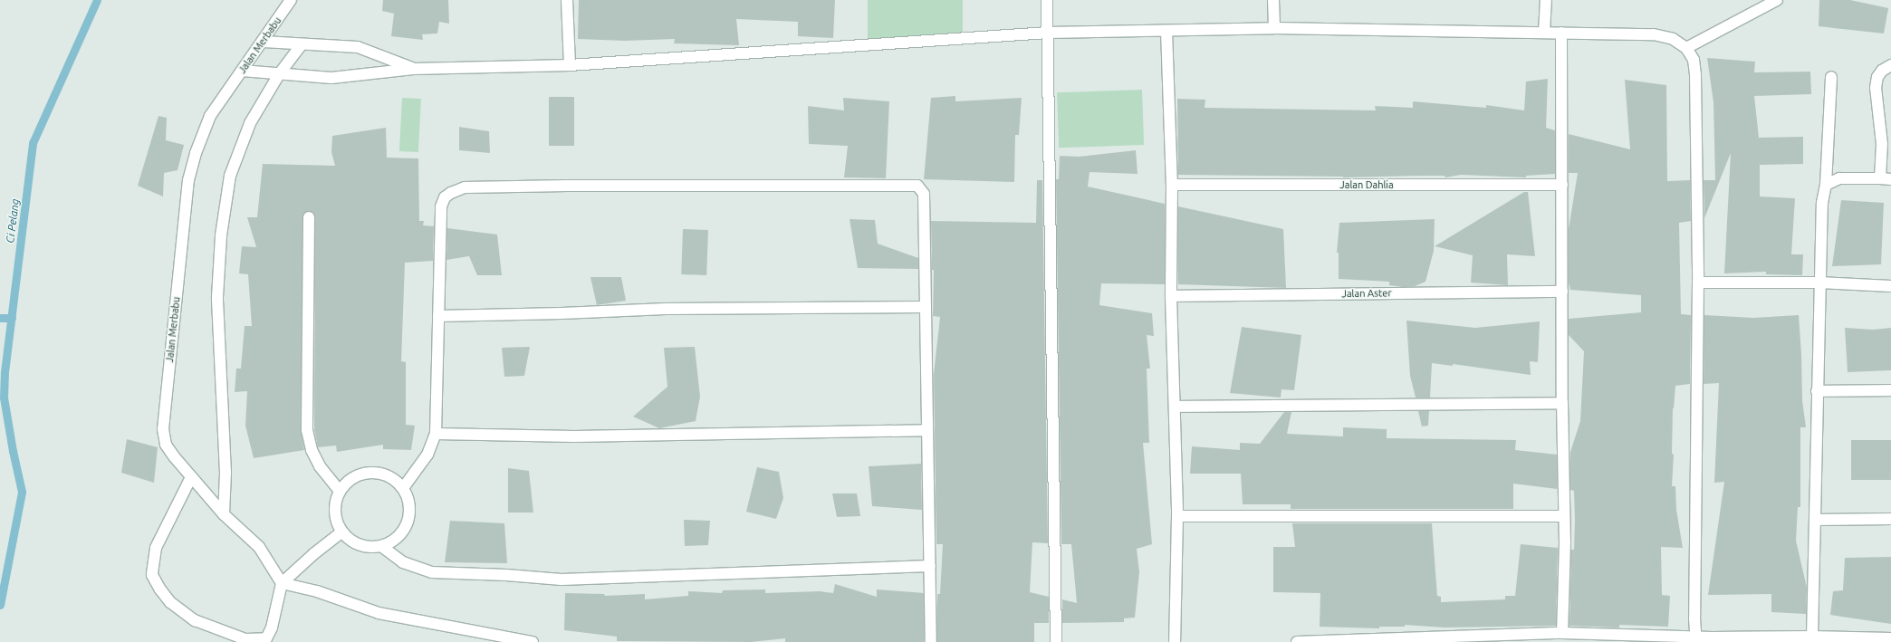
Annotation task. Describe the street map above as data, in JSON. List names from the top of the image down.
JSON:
{
  "streets": {
    "street": ["Jalan Merbabu", "Jalan Dahlia", "Jalan Aster"]
  },
  "water": ["Ci Pelang"]
}
